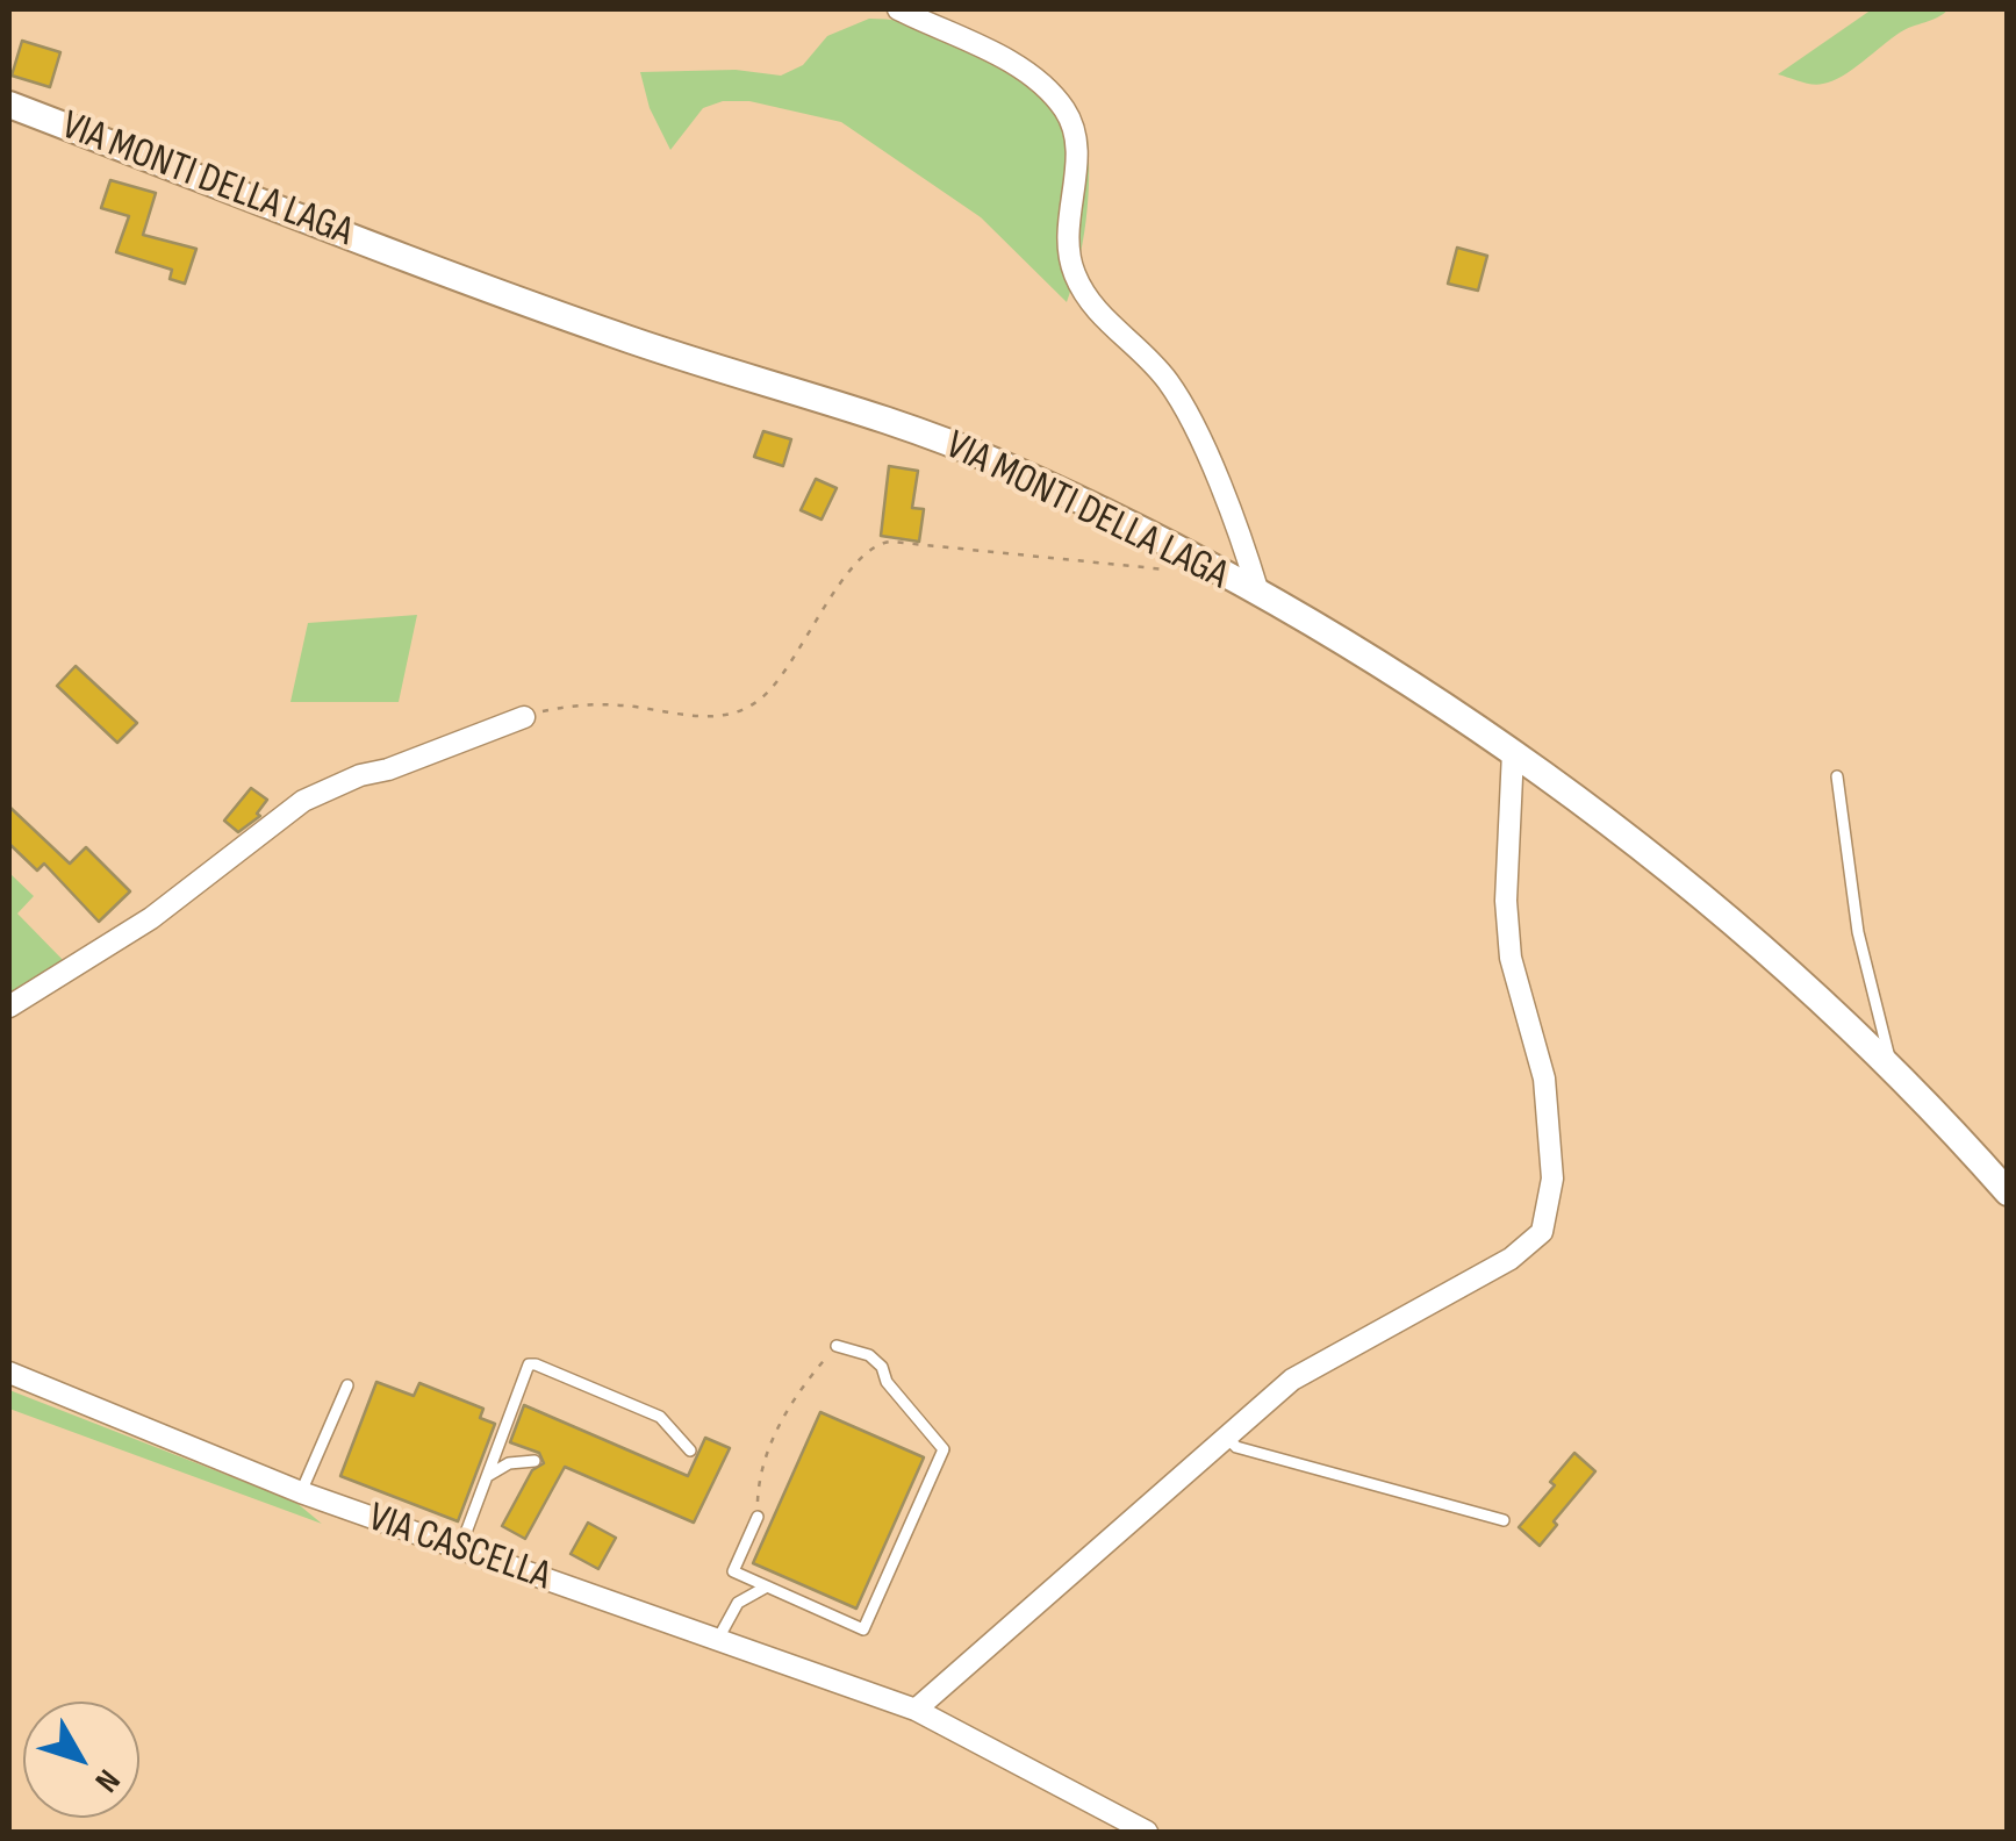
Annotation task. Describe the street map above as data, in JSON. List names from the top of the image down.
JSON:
{
  "streets": {
    "street": ["VIA MONTI DELLA LAGA", "VIA CASCELLA"]
  },
  "north": "bottom right"
}
